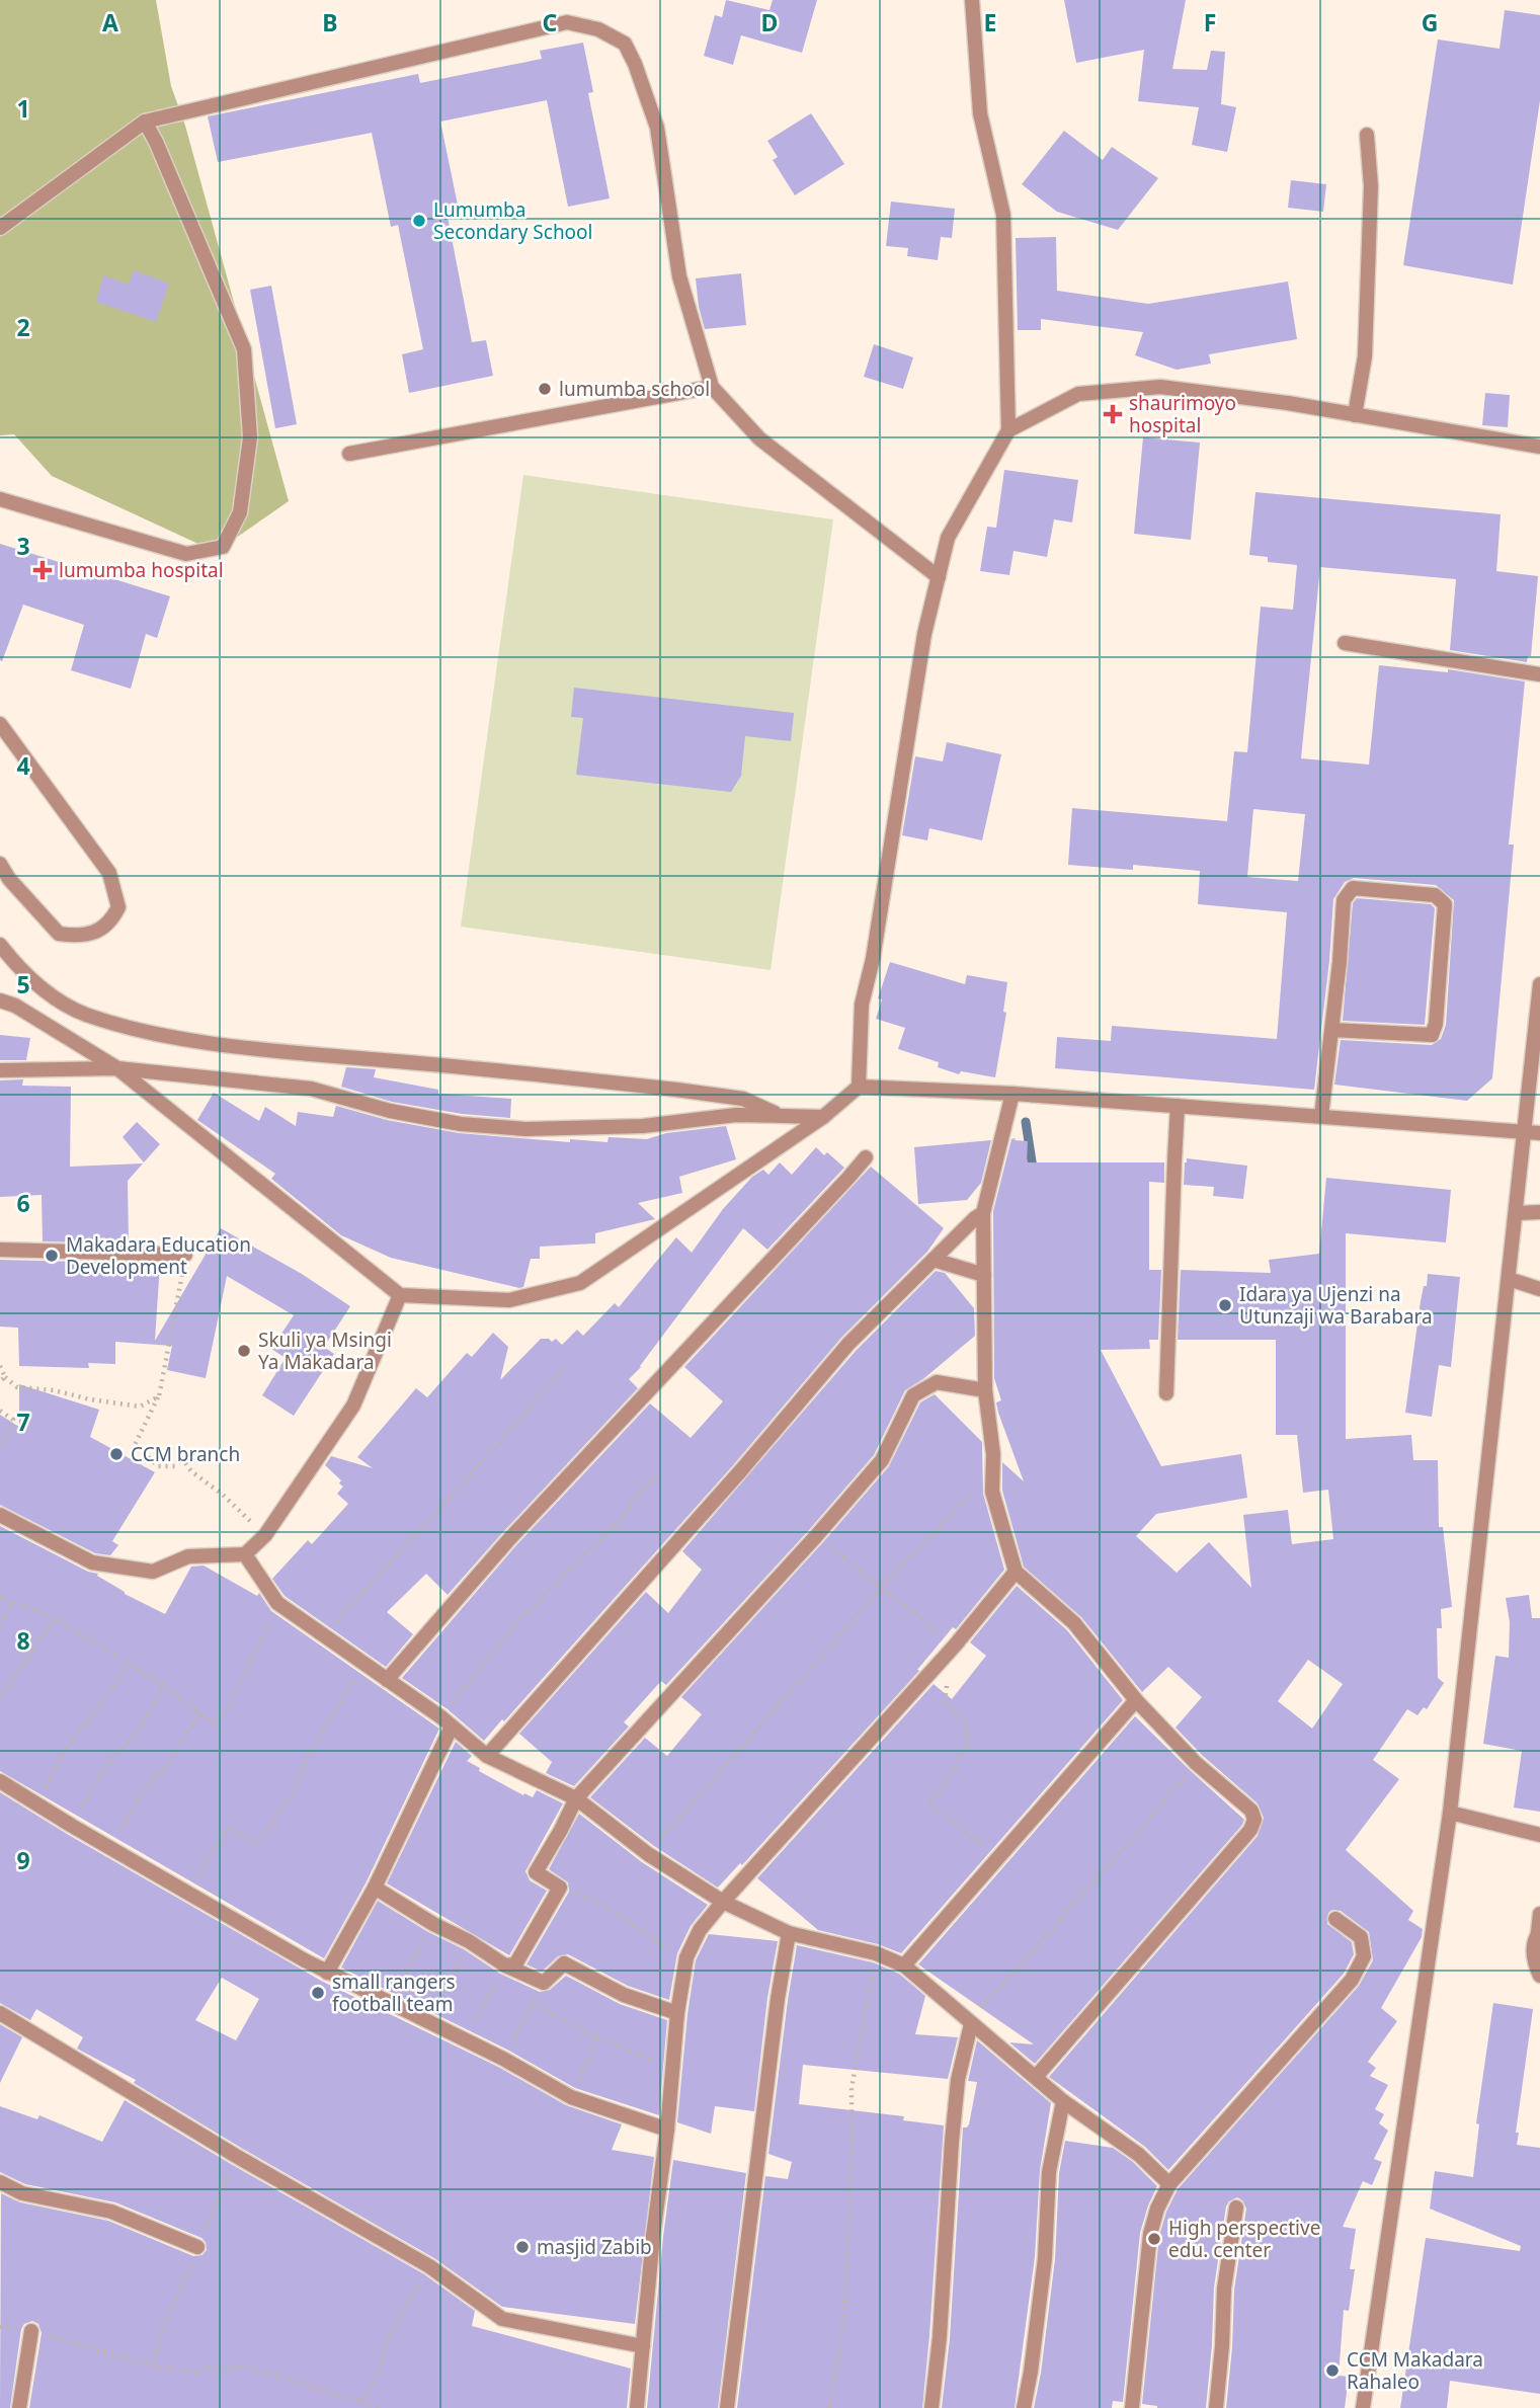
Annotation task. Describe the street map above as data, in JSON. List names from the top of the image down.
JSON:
{
  "places": {
    "other": [
      "Lumumba Secondary School",
      "lumumba school",
      "Makadara Education Development",
      "Idara ya Ujenzi na Utunzaji wa Barabara",
      "Skuli ya Msingi Ya Makadara",
      "CCM branch",
      "small rangers football team",
      "High perspective edu. center",
      "masjid Zabib",
      "CCM Makadara Rahaleo"
    ],
    "health": ["shaurimoyo hospital", "lumumba hospital"]
  },
  "grid": {
    "columns": [
      "A",
      "B",
      "C",
      "D",
      "E",
      "F",
      "G"
    ],
    "rows": [
      "1",
      "2",
      "3",
      "4",
      "5",
      "6",
      "7",
      "8",
      "9"
    ]
  }
}
